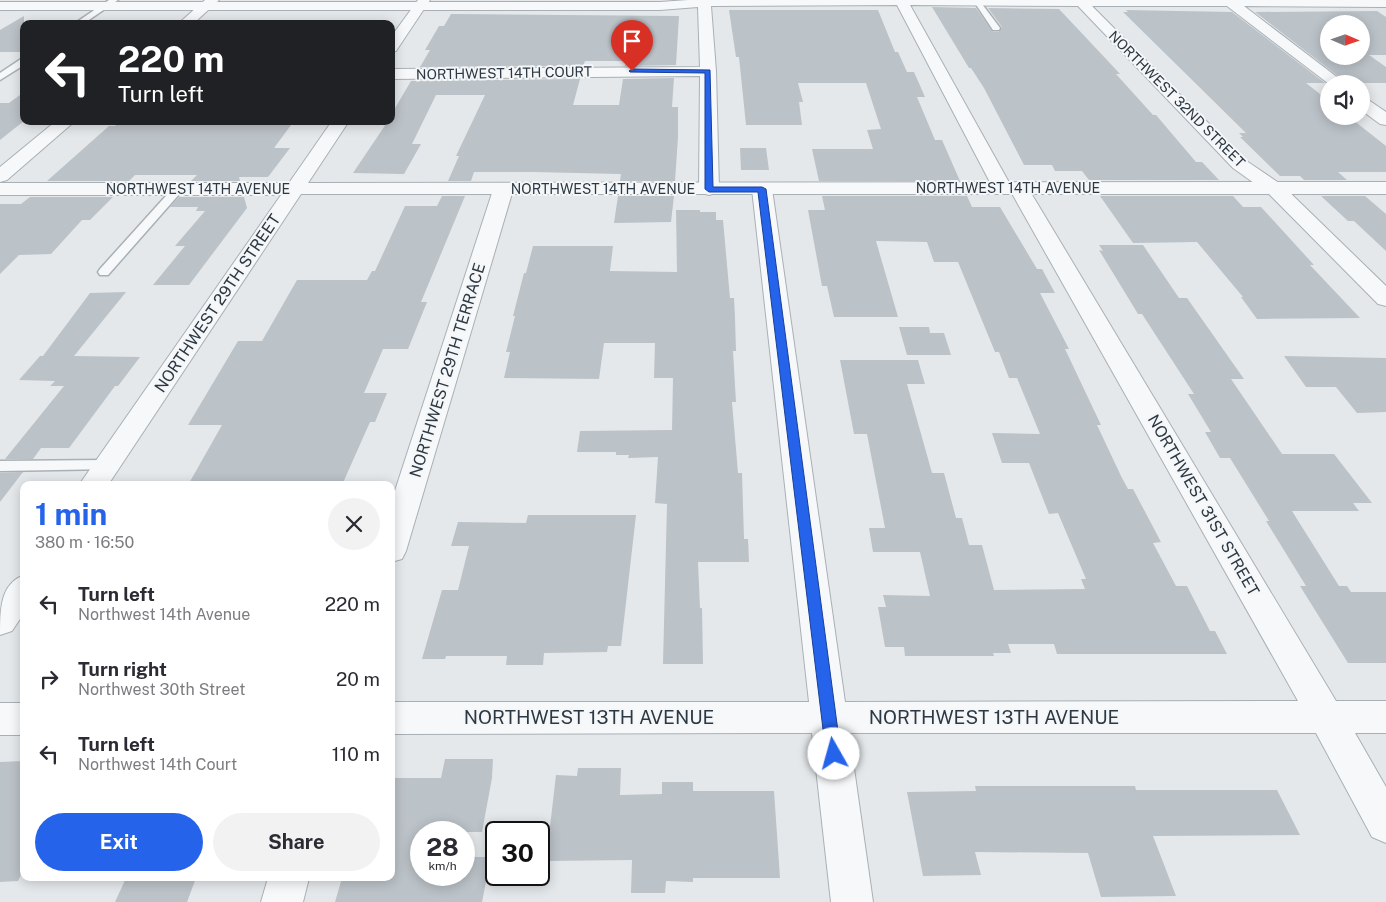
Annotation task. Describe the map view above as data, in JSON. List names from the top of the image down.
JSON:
{
  "streets": {
    "street": [
      "NORTHWEST 14TH COURT",
      "NORTHWEST 32ND STREET",
      "NORTHWEST 14TH AVENUE",
      "NORTHWEST 29TH STREET",
      "NORTHWEST 29TH TERRACE",
      "NORTHWEST 31ST STREET",
      "NORTHWEST 13TH AVENUE"
    ]
  },
  "crossings": [
    ["NORTHWEST 32ND STREET", "NORTHWEST 14TH AVENUE"],
    ["NORTHWEST 14TH AVENUE", "NORTHWEST 29TH STREET"],
    ["NORTHWEST 14TH AVENUE", "NORTHWEST 29TH TERRACE"],
    ["NORTHWEST 14TH AVENUE", "NORTHWEST 31ST STREET"],
    ["NORTHWEST 31ST STREET", "NORTHWEST 13TH AVENUE"]
  ],
  "north": "right",
  "page": {
    "turn": ["220 m", "Turn left"],
    "heading": ["1 min", "380 m · 16:50"],
    "list": [
      {
        "name": "Turn left",
        "note": "Northwest 14th Avenue",
        "value": "220 m"
      },
      {
        "name": "Turn right",
        "note": "Northwest 30th Street",
        "value": "20 m"
      },
      {
        "name": "Turn left",
        "note": "Northwest 14th Court",
        "value": "110 m"
      }
    ],
    "buttons": ["Exit", "Share"],
    "speed": "28 km/h",
    "limit": "30"
  }
}
